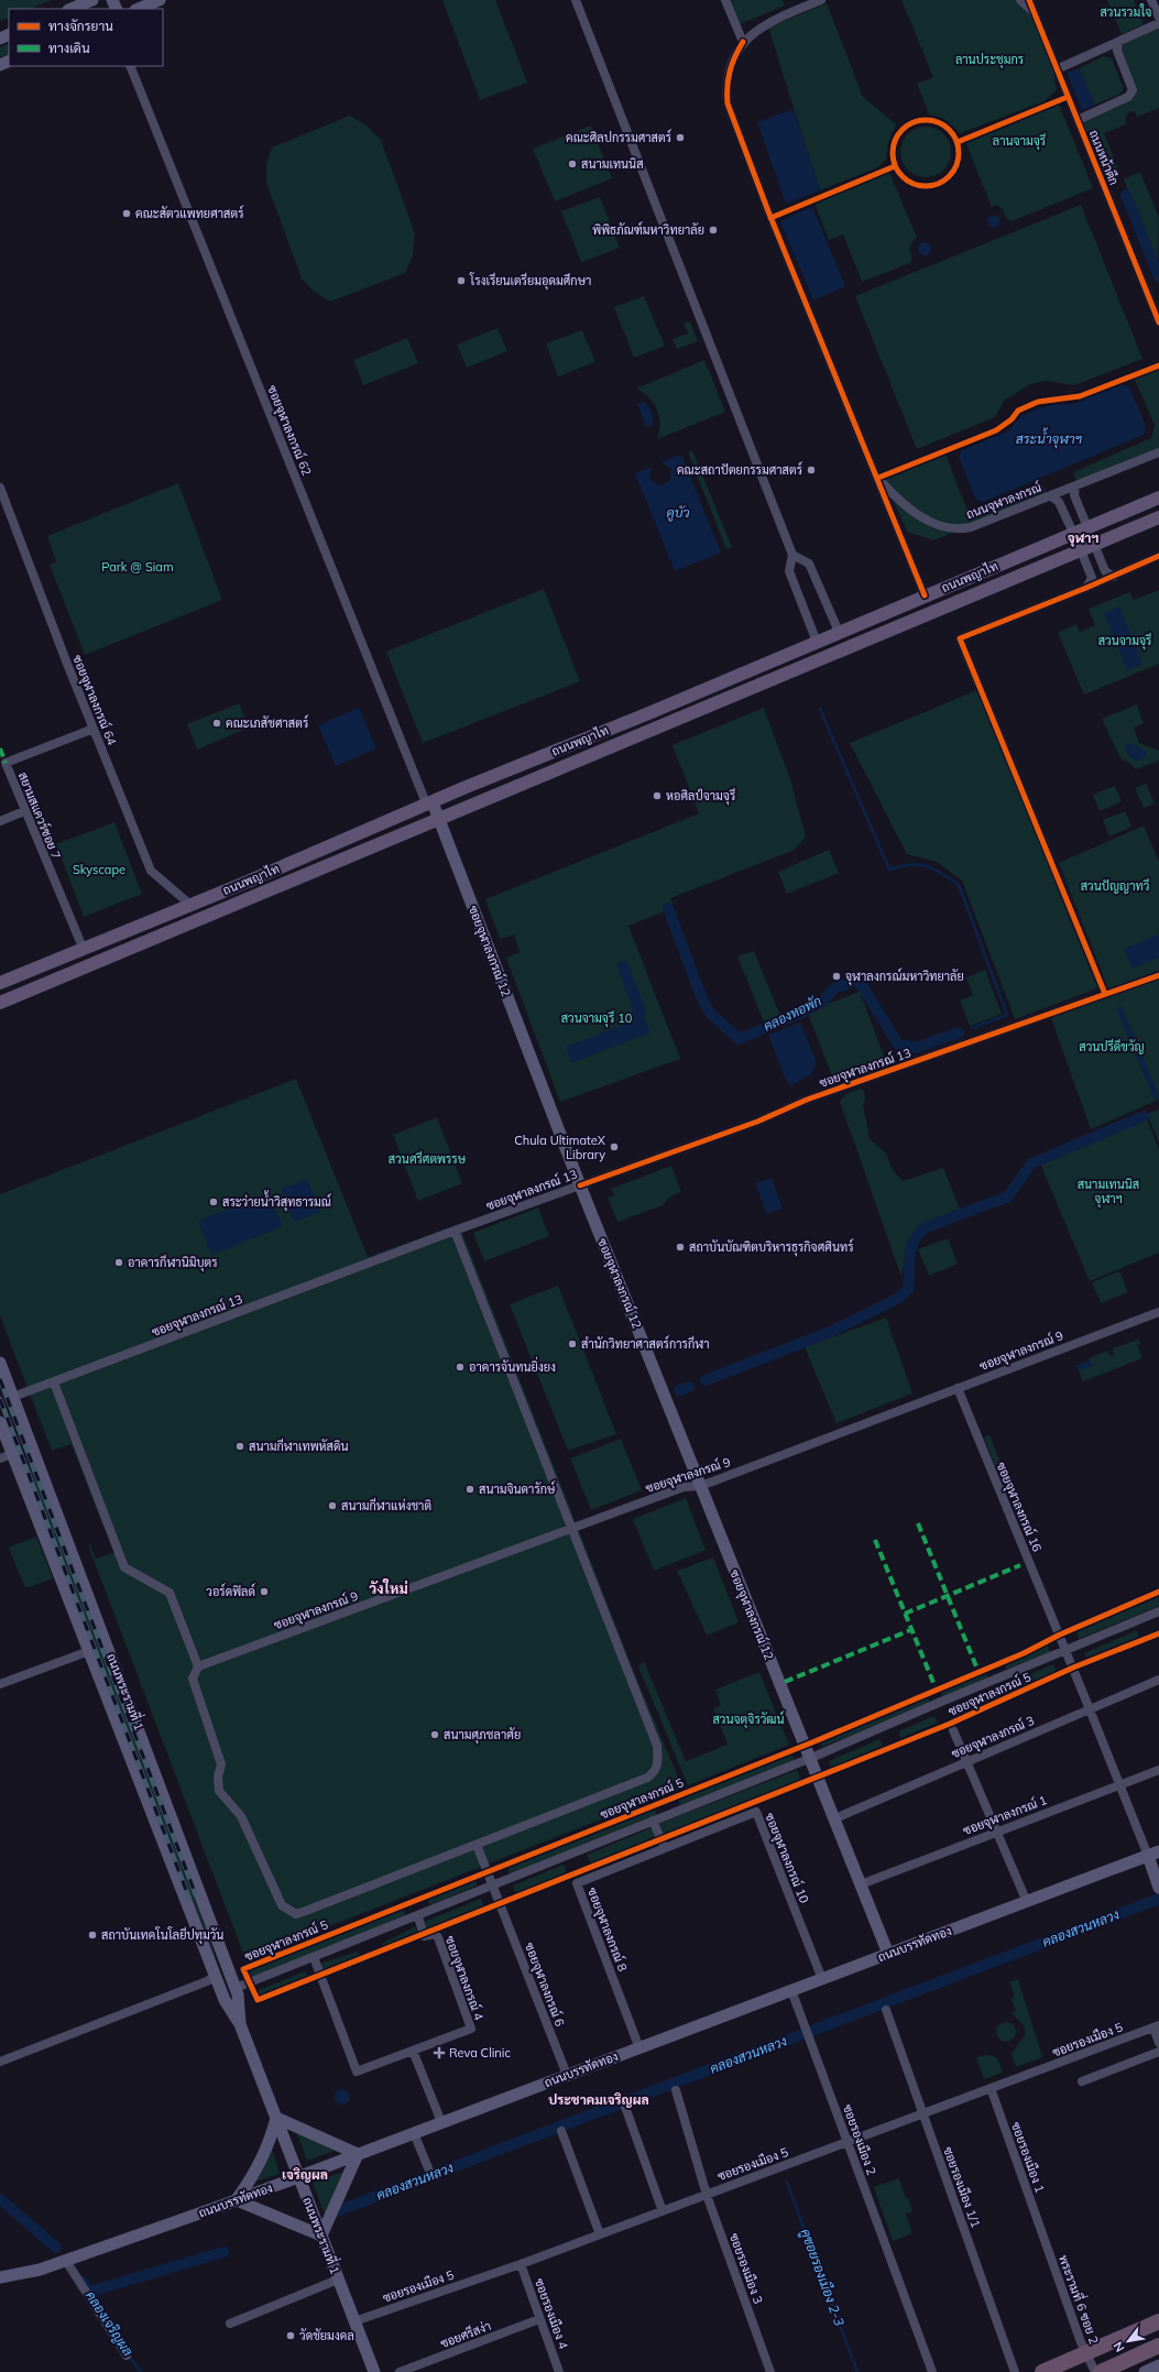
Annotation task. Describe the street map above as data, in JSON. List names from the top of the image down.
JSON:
{
  "streets": {
    "main road": [
      "ถนนพญาไท",
      "ซอยจุฬาลงกรณ์ 12",
      "ถนนพระรามที่ 1",
      "ถนนบรรทัดทอง"
    ],
    "street": [
      "ถนนหน้าตึก",
      "ซอยจุฬาลงกรณ์ 62",
      "ถนนจุฬาลงกรณ์",
      "ซอยจุฬาลงกรณ์ 64",
      "สยามสแควร์ซอย 7",
      "ซอยจุฬาลงกรณ์ 13",
      "ซอยจุฬาลงกรณ์ 9",
      "ซอยจุฬาลงกรณ์ 16",
      "ซอยจุฬาลงกรณ์ 5",
      "ซอยจุฬาลงกรณ์ 3",
      "ซอยจุฬาลงกรณ์ 1",
      "ซอยจุฬาลงกรณ์ 10",
      "ซอยจุฬาลงกรณ์ 8",
      "ซอยจุฬาลงกรณ์ 4",
      "ซอยจุฬาลงกรณ์ 6",
      "ซอยรองเมือง 5",
      "ซอยรองเมือง 2",
      "ซอยรองเมือง 1",
      "ซอยรองเมือง 1/1",
      "ซอยรองเมือง 3",
      "พระรามที่ 6 ซอย 2",
      "ซอยรองเมือง 4",
      "ซอยศรีสง่า"
    ]
  },
  "crossings": [
    ["ซอยจุฬาลงกรณ์ 62", "ถนนพญาไท"],
    ["ซอยจุฬาลงกรณ์ 62", "ซอยจุฬาลงกรณ์ 12"],
    ["ถนนจุฬาลงกรณ์", "ถนนพญาไท"],
    ["ถนนพญาไท", "ซอยจุฬาลงกรณ์ 64"],
    ["ถนนพญาไท", "สยามสแควร์ซอย 7"],
    ["ถนนพญาไท", "ซอยจุฬาลงกรณ์ 12"],
    ["ซอยจุฬาลงกรณ์ 64", "สยามสแควร์ซอย 7"],
    ["ซอยจุฬาลงกรณ์ 12", "ซอยจุฬาลงกรณ์ 13"],
    ["ซอยจุฬาลงกรณ์ 12", "ซอยจุฬาลงกรณ์ 9"],
    ["ซอยจุฬาลงกรณ์ 12", "ซอยจุฬาลงกรณ์ 5"],
    ["ซอยจุฬาลงกรณ์ 12", "ซอยจุฬาลงกรณ์ 3"],
    ["ซอยจุฬาลงกรณ์ 12", "ซอยจุฬาลงกรณ์ 1"],
    ["ซอยจุฬาลงกรณ์ 12", "ถนนบรรทัดทอง"],
    ["ซอยจุฬาลงกรณ์ 13", "ถนนพระรามที่ 1"],
    ["ซอยจุฬาลงกรณ์ 9", "ซอยจุฬาลงกรณ์ 16"],
    ["ซอยจุฬาลงกรณ์ 16", "ซอยจุฬาลงกรณ์ 5"],
    ["ซอยจุฬาลงกรณ์ 16", "ซอยจุฬาลงกรณ์ 3"],
    ["ซอยจุฬาลงกรณ์ 16", "ซอยจุฬาลงกรณ์ 1"],
    ["ซอยจุฬาลงกรณ์ 16", "ถนนบรรทัดทอง"],
    ["ถนนพระรามที่ 1", "ซอยจุฬาลงกรณ์ 5"],
    ["ถนนพระรามที่ 1", "ถนนบรรทัดทอง"],
    ["ถนนพระรามที่ 1", "ซอยรองเมือง 5"],
    ["ซอยจุฬาลงกรณ์ 5", "ซอยจุฬาลงกรณ์ 4"],
    ["ซอยจุฬาลงกรณ์ 5", "ซอยจุฬาลงกรณ์ 6"],
    ["ซอยจุฬาลงกรณ์ 10", "ซอยจุฬาลงกรณ์ 8"],
    ["ซอยจุฬาลงกรณ์ 10", "ถนนบรรทัดทอง"],
    ["ซอยจุฬาลงกรณ์ 8", "ถนนบรรทัดทอง"],
    ["ถนนบรรทัดทอง", "ซอยจุฬาลงกรณ์ 6"],
    ["ถนนบรรทัดทอง", "ซอยรองเมือง 2"],
    ["ซอยรองเมือง 5", "ซอยรองเมือง 2"],
    ["ซอยรองเมือง 5", "ซอยรองเมือง 1"],
    ["ซอยรองเมือง 5", "ซอยรองเมือง 1/1"],
    ["ซอยรองเมือง 5", "ซอยรองเมือง 3"],
    ["ซอยรองเมือง 5", "ซอยรองเมือง 4"],
    ["ซอยรองเมือง 1", "พระรามที่ 6 ซอย 2"],
    ["ซอยรองเมือง 4", "ซอยศรีสง่า"]
  ],
  "districts": [
    "จุฬาฯ",
    "วังใหม่",
    "ประชาคมเจริญผล",
    "เจริญผล"
  ],
  "water": [
    "สระน้ำจุฬาฯ",
    "คูบัว",
    "คลองหอพัก",
    "คลองสวนหลวง",
    "คูซอยรองเมือง 2-3",
    "คลองเจริญผล"
  ],
  "parks": [
    "สวนรวมใจ",
    "ลานประชุมกร",
    "ลานจามจุรี",
    "Park @ Siam",
    "สวนจามจุรี",
    "Skyscape",
    "สวนปัญญาทวี",
    "สวนจามจุรี 10",
    "สวนปรีดีขวัญ",
    "สวนศรีศตพรรษ",
    "สนามเทนนิส จุฬาฯ",
    "สวนจตุจิรวัฒน์"
  ],
  "places": {
    "other": [
      "คณะศิลปกรรมศาสตร์",
      "สนามเทนนิส",
      "คณะสัตวแพทยศาสตร์",
      "พิพิธภัณฑ์มหาวิทยาลัย",
      "โรงเรียนเตรียมอุดมศึกษา",
      "คณะสถาปัตยกรรมศาสตร์",
      "คณะเภสัชศาสตร์",
      "หอศิลป์จามจุรี",
      "จุฬาลงกรณ์มหาวิทยาลัย",
      "Chula UltimateX Library",
      "สระว่ายน้ำวิสุทธารมณ์",
      "สถาบันบัณฑิตบริหารธุรกิจศศินทร์",
      "อาคารกีฬานิมิบุตร",
      "สำนักวิทยาศาสตร์การกีฬา",
      "อาคารจันทนยิ่งยง",
      "สนามกีฬาเทพหัสดิน",
      "สนามจินดารักษ์",
      "สนามกีฬาแห่งชาติ",
      "วอร์ดฟิลด์",
      "สนามศุภชลาศัย",
      "สถาบันเทคโนโลยีปทุมวัน",
      "วัดชัยมงคล"
    ],
    "health": ["Reva Clinic"]
  },
  "legend": ["ทางจักรยาน", "ทางเดิน"],
  "north": "bottom left"
}
